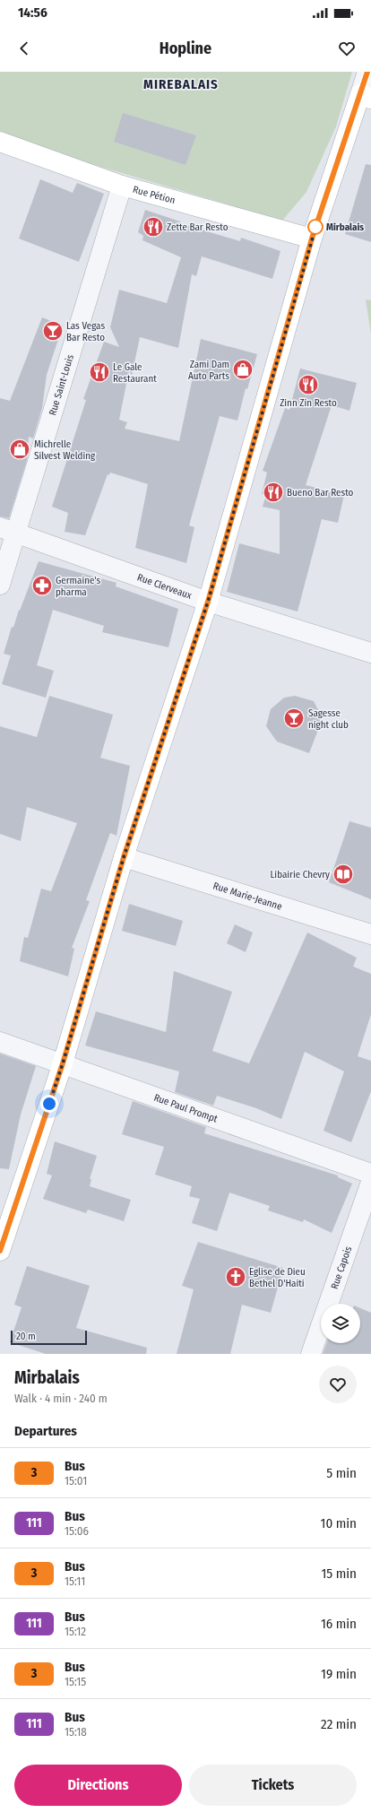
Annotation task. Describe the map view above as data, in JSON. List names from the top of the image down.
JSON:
{
  "streets": {
    "main road": ["Rue Pétion"],
    "street": [
      "Rue Saint-Louis",
      "Rue Clerveaux",
      "Rue Marie-Jeanne",
      "Rue Paul Prompt",
      "Rue Capois"
    ]
  },
  "crossings": [
    ["Rue Pétion", "Rue Saint-Louis"],
    ["Rue Saint-Louis", "Rue Clerveaux"]
  ],
  "districts": ["MIREBALAIS"],
  "places": {
    "restaurant": [
      "Zette Bar Resto",
      "Le Gale Restaurant",
      "Zinn Zin Resto",
      "Bueno Bar Resto"
    ],
    "other": ["Mirbalais"],
    "bar": ["Las Vegas Bar Resto", "Sagesse night club"],
    "shop": ["Zami Dam Auto Parts", "Michrelle Silvest Welding"],
    "pharmacy": ["Germaine's pharma"],
    "library": ["Libairie Chevry"],
    "church": ["Eglise de Dieu Bethel D'Haiti"]
  },
  "lines": ["bus line 3"],
  "scale_bar": "20 m",
  "page": {
    "status": "14:56",
    "header": "Hopline",
    "scale": "20 m",
    "heading": [
      ["Mirbalais", "Walk · 4 min · 240 m"],
      "Departures"
    ],
    "list": [
      {
        "mark": "3",
        "name": "Bus",
        "note": "15:01",
        "value": "5 min"
      },
      {
        "mark": "111",
        "name": "Bus",
        "note": "15:06",
        "value": "10 min"
      },
      {
        "mark": "3",
        "name": "Bus",
        "note": "15:11",
        "value": "15 min"
      },
      {
        "mark": "111",
        "name": "Bus",
        "note": "15:12",
        "value": "16 min"
      },
      {
        "mark": "3",
        "name": "Bus",
        "note": "15:15",
        "value": "19 min"
      },
      {
        "mark": "111",
        "name": "Bus",
        "note": "15:18",
        "value": "22 min"
      }
    ],
    "buttons": ["Directions", "Tickets"]
  }
}
